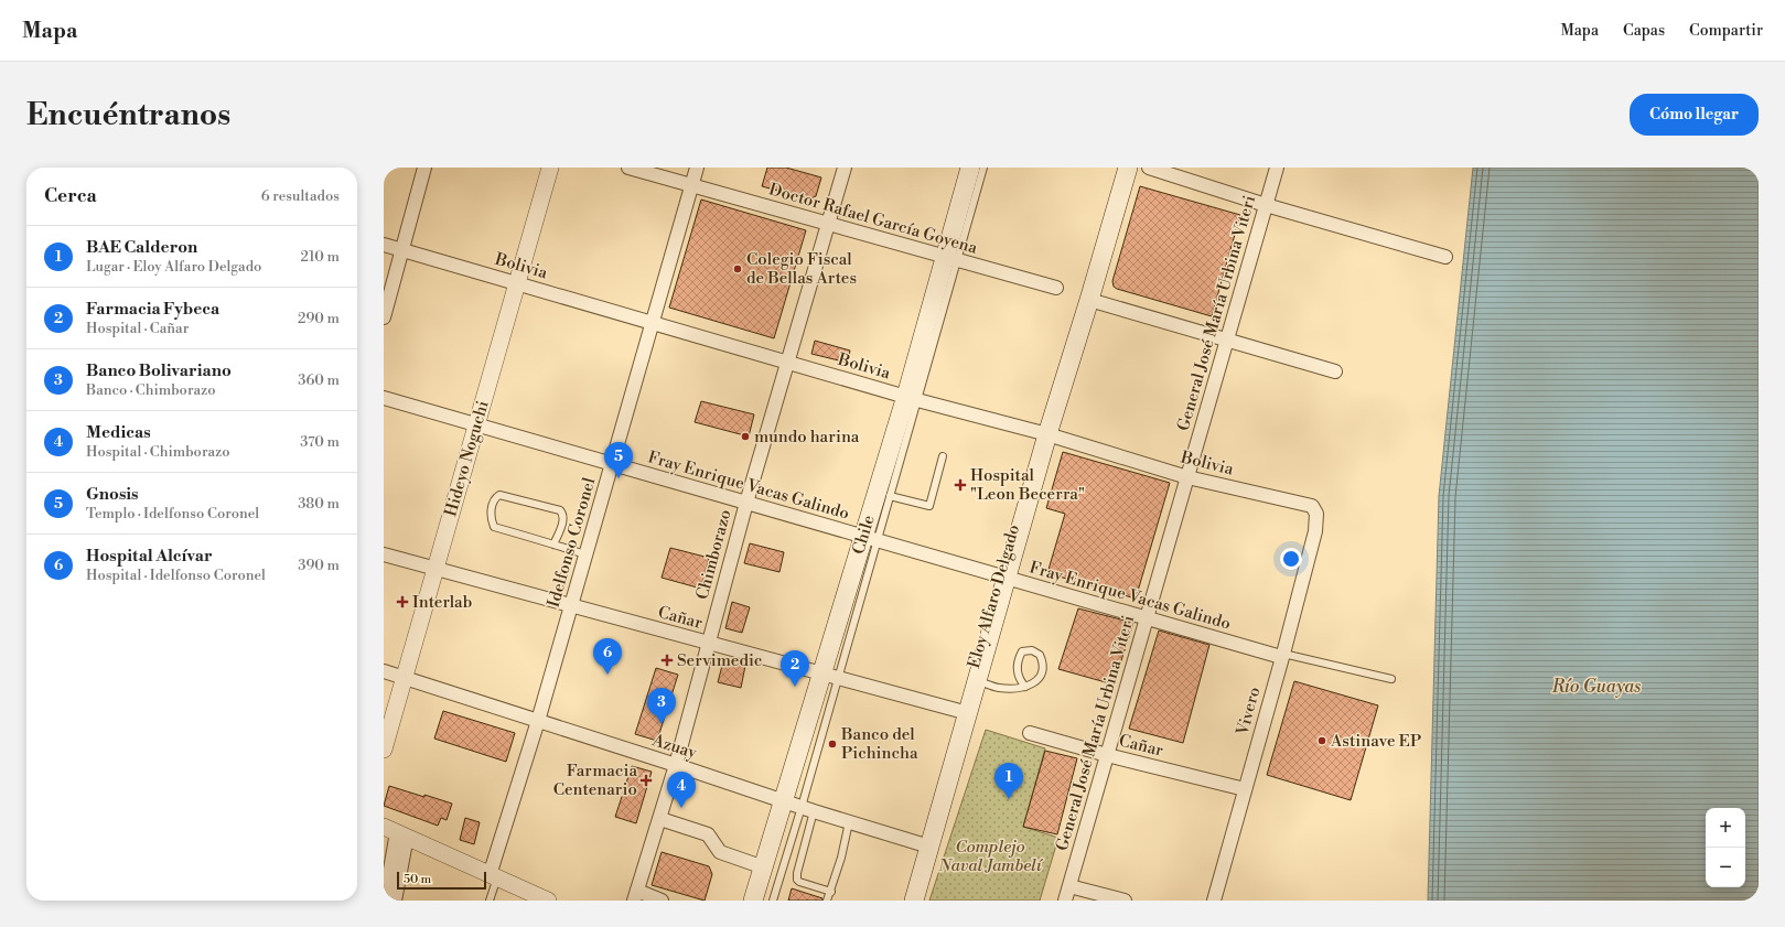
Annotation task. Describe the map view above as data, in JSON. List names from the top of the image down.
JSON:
{
  "streets": {
    "main road": ["Chile", "Eloy Alfaro Delgado"],
    "street": [
      "Doctor Rafael García Goyena",
      "Bolivia",
      "General José María Urbina Viteri",
      "Hideyo Noguchi",
      "Fray Enrique Vacas Galindo",
      "Idelfonso Coronel",
      "Chimborazo",
      "Cañar",
      "Vivero",
      "Azuay"
    ]
  },
  "crossings": [
    ["Doctor Rafael García Goyena", "Chile"],
    ["Doctor Rafael García Goyena", "Idelfonso Coronel"],
    ["Doctor Rafael García Goyena", "Chimborazo"],
    ["Bolivia", "General José María Urbina Viteri"],
    ["Bolivia", "Hideyo Noguchi"],
    ["Bolivia", "Chile"],
    ["Bolivia", "Idelfonso Coronel"],
    ["Bolivia", "Chimborazo"],
    ["Bolivia", "Eloy Alfaro Delgado"],
    ["Bolivia", "Vivero"],
    ["General José María Urbina Viteri", "Fray Enrique Vacas Galindo"],
    ["General José María Urbina Viteri", "Cañar"],
    ["Hideyo Noguchi", "Fray Enrique Vacas Galindo"],
    ["Hideyo Noguchi", "Cañar"],
    ["Hideyo Noguchi", "Azuay"],
    ["Fray Enrique Vacas Galindo", "Chile"],
    ["Fray Enrique Vacas Galindo", "Idelfonso Coronel"],
    ["Fray Enrique Vacas Galindo", "Chimborazo"],
    ["Fray Enrique Vacas Galindo", "Eloy Alfaro Delgado"],
    ["Fray Enrique Vacas Galindo", "Vivero"],
    ["Chile", "Cañar"],
    ["Chile", "Azuay"],
    ["Idelfonso Coronel", "Cañar"],
    ["Idelfonso Coronel", "Azuay"],
    ["Chimborazo", "Cañar"],
    ["Chimborazo", "Azuay"],
    ["Eloy Alfaro Delgado", "Cañar"],
    ["Eloy Alfaro Delgado", "Azuay"],
    ["Cañar", "Vivero"]
  ],
  "water": ["Río Guayas"],
  "parks": ["Complejo Naval Jambelí"],
  "places": {
    "other": [
      "Colegio Fiscal de Bellas Artes",
      "mundo harina",
      "Astinave EP",
      "Banco del Pichincha"
    ],
    "health": [
      "Hospital \"Leon Becerra\"",
      "Interlab",
      "Servimedic",
      "Farmacia Centenario"
    ]
  },
  "scale_bar": "50 m",
  "page": {
    "header": "Mapa",
    "nav": ["Mapa", "Capas", "Compartir"],
    "buttons": "Cómo llegar",
    "title": "Encuéntranos",
    "heading": ["Cerca", "6 resultados"],
    "list": [
      {
        "mark": "1",
        "name": "BAE Calderon",
        "note": "Lugar · Eloy Alfaro Delgado",
        "value": "210 m"
      },
      {
        "mark": "2",
        "name": "Farmacia Fybeca",
        "note": "Hospital · Cañar",
        "value": "290 m"
      },
      {
        "mark": "3",
        "name": "Banco Bolivariano",
        "note": "Banco · Chimborazo",
        "value": "360 m"
      },
      {
        "mark": "4",
        "name": "Medicas",
        "note": "Hospital · Chimborazo",
        "value": "370 m"
      },
      {
        "mark": "5",
        "name": "Gnosis",
        "note": "Templo · Idelfonso Coronel",
        "value": "380 m"
      },
      {
        "mark": "6",
        "name": "Hospital Alcívar",
        "note": "Hospital · Idelfonso Coronel",
        "value": "390 m"
      }
    ],
    "pins": [
      "5",
      "6",
      "2",
      "3",
      "1",
      "4"
    ],
    "map_buttons": ["+", "−"],
    "scale": "50 m"
  }
}
